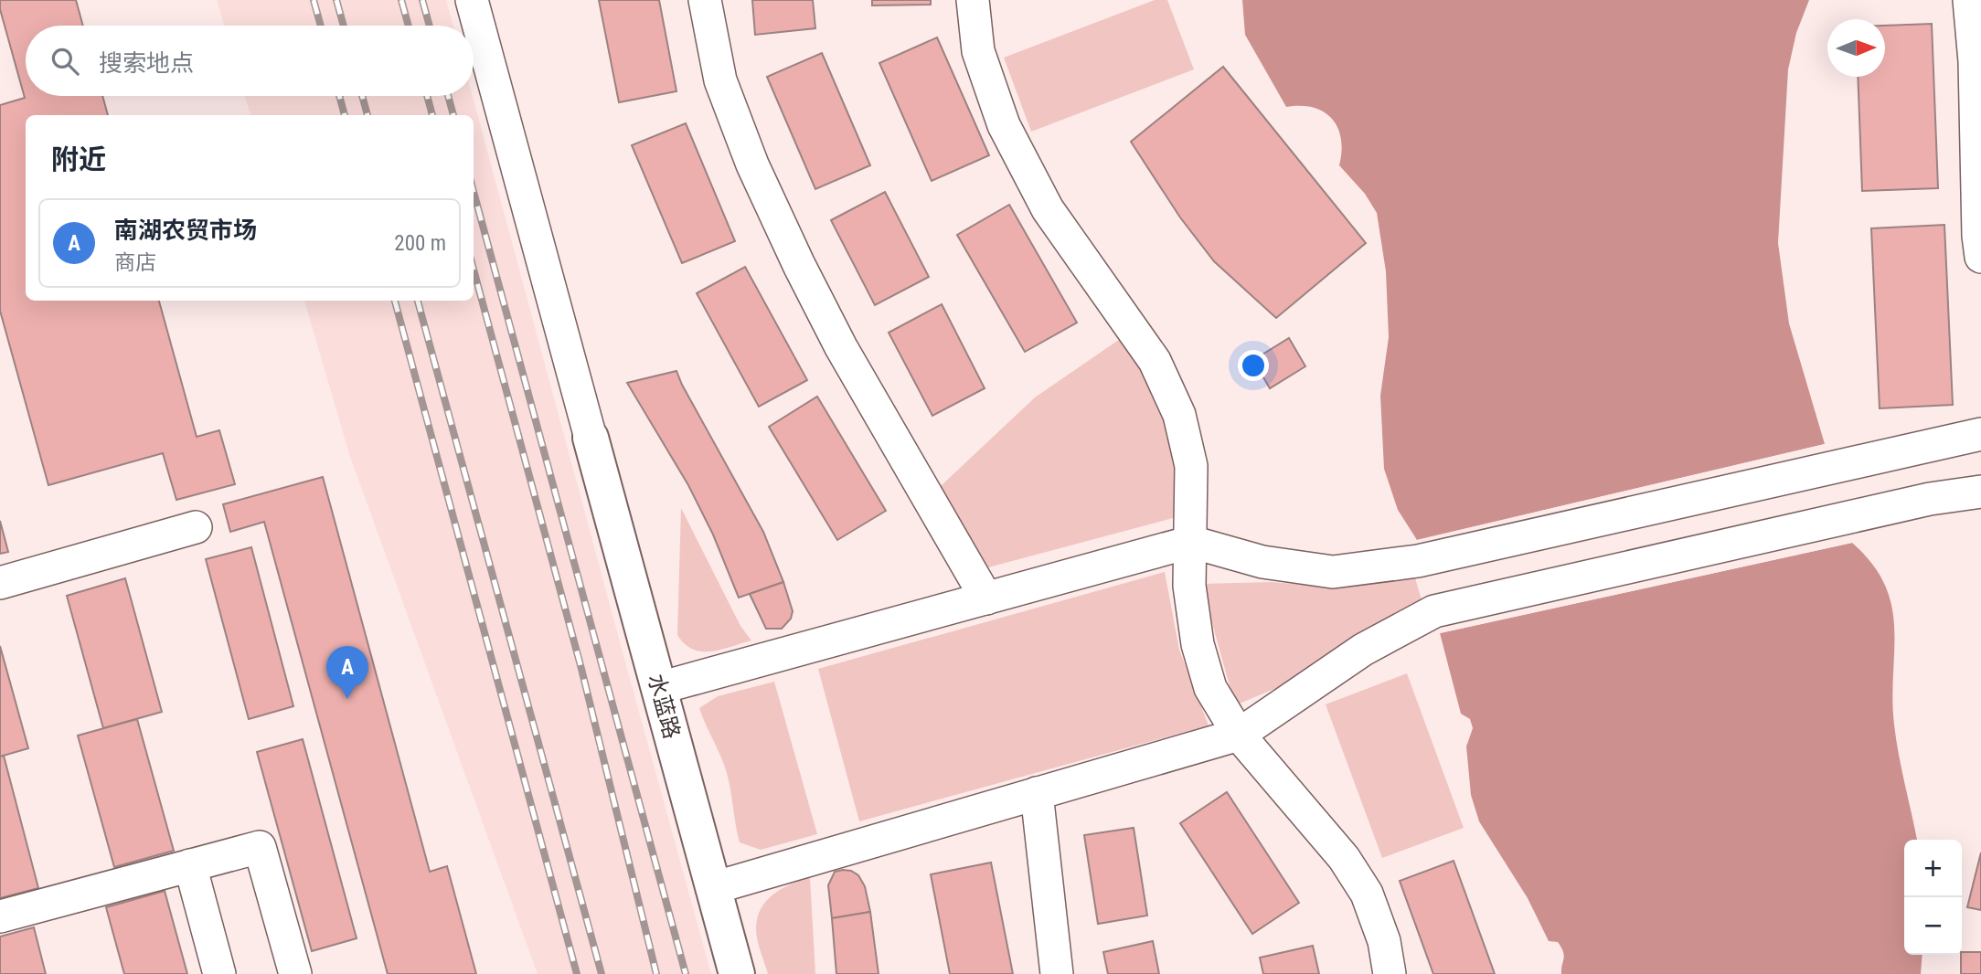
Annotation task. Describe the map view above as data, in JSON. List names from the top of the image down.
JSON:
{
  "streets": {
    "street": ["水蓝路"]
  },
  "north": "right",
  "page": {
    "search": "搜索地点",
    "heading": "附近",
    "list": [
      {
        "mark": "A",
        "name": "南湖农贸市场",
        "note": "商店",
        "value": "200 m"
      }
    ],
    "pins": "A",
    "map_buttons": ["+", "−"]
  }
}
